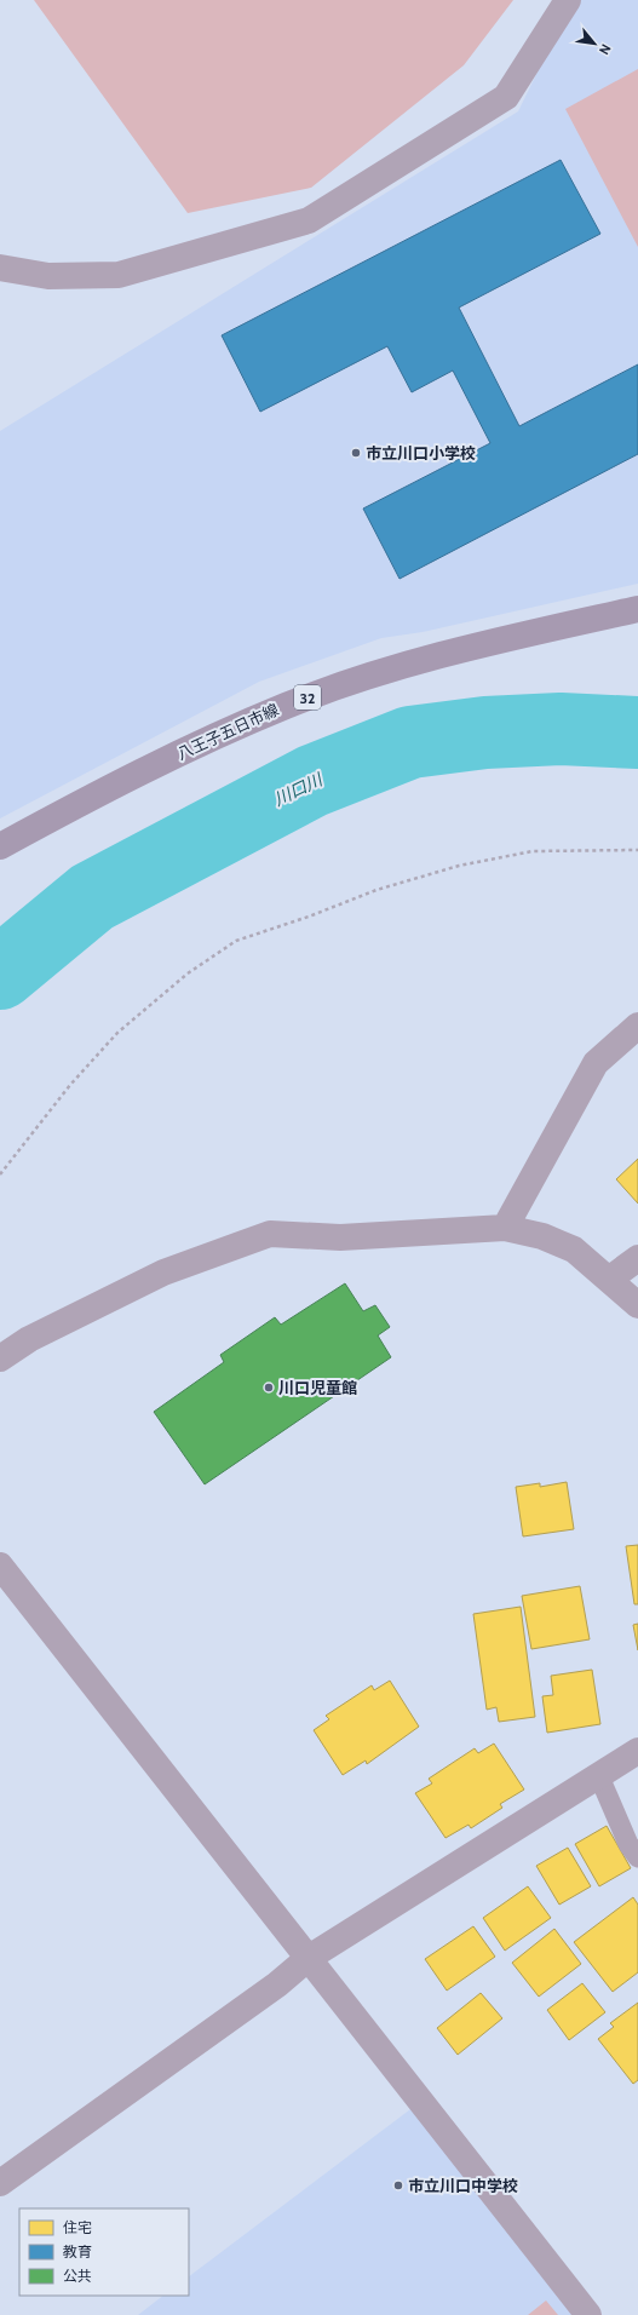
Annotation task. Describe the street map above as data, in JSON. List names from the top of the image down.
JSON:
{
  "streets": {
    "main road": ["32", "八王子五日市線"]
  },
  "water": ["川口川"],
  "places": ["市立川口小学校", "川口児童館", "市立川口中学校"],
  "legend": ["住宅", "教育", "公共"],
  "north": "bottom right"
}
